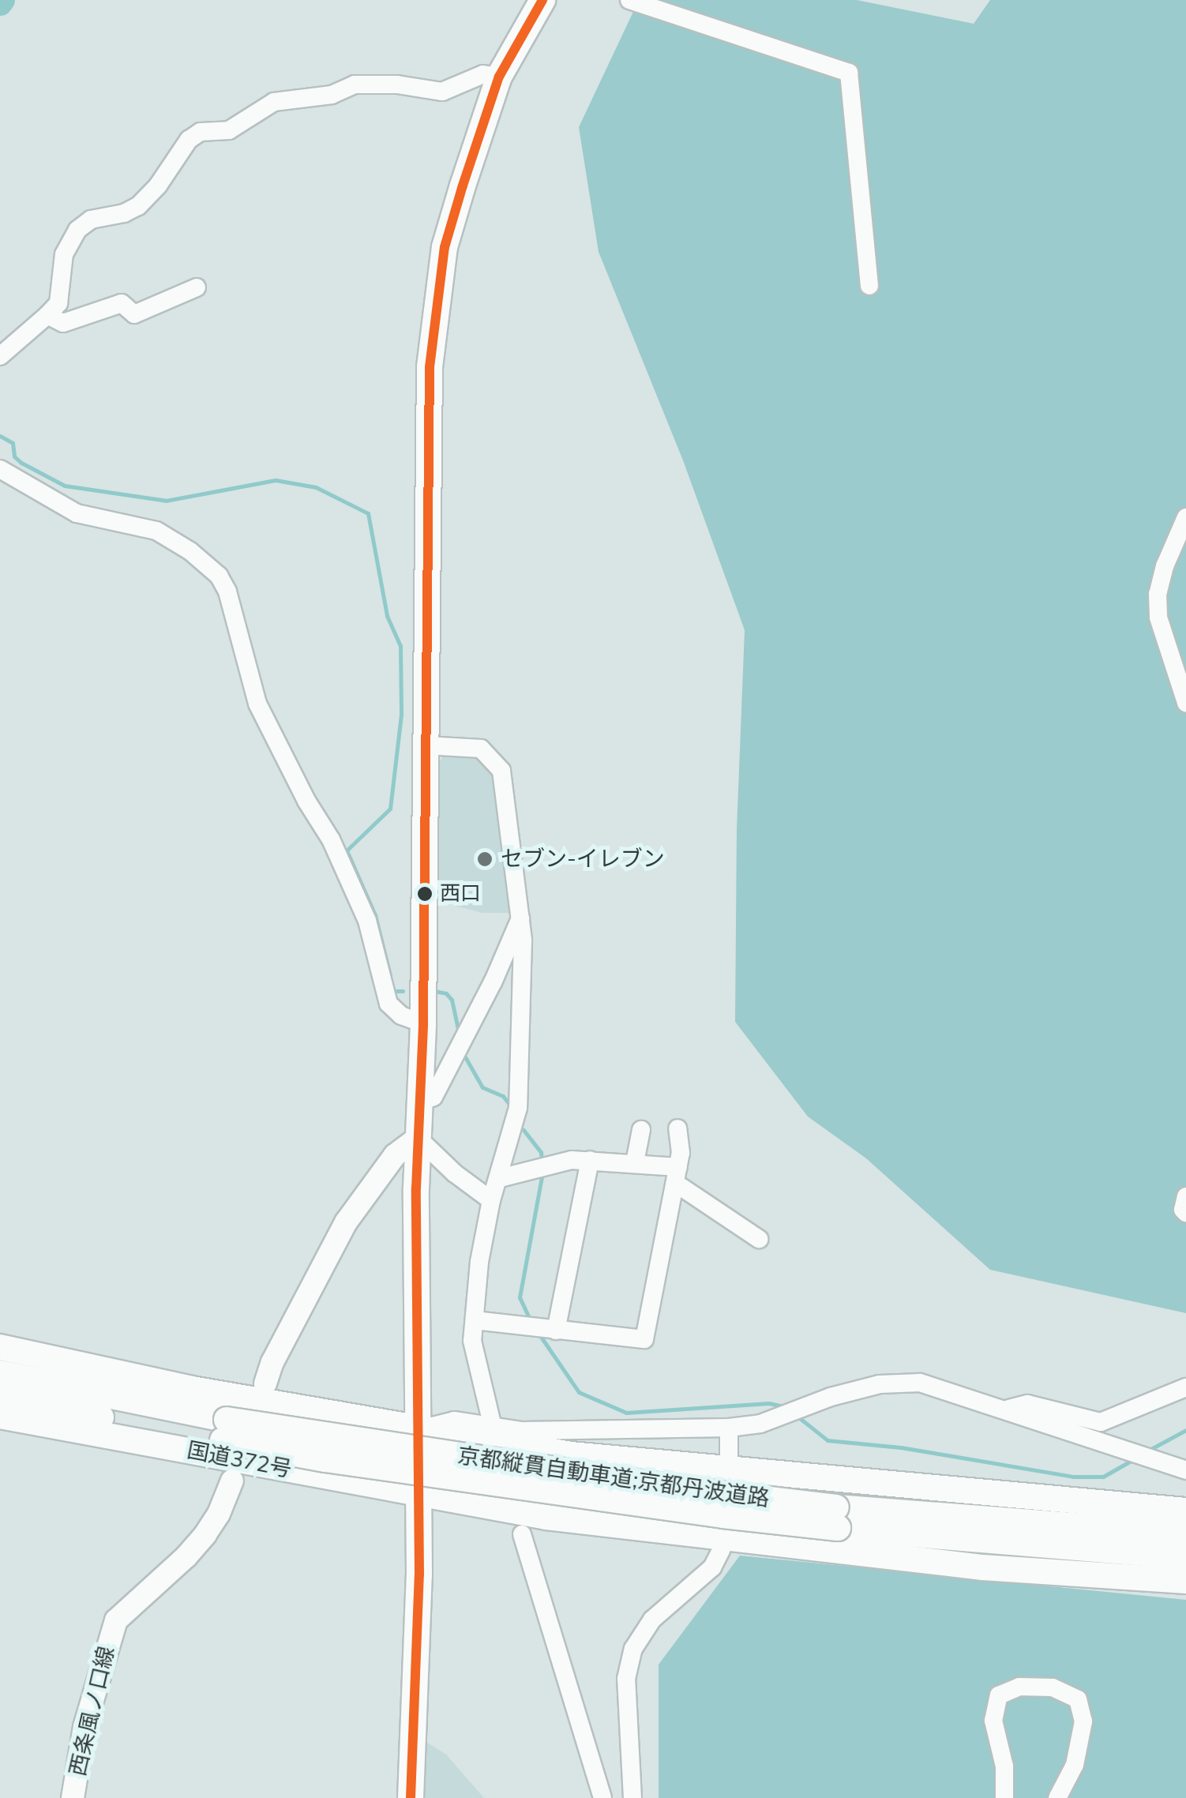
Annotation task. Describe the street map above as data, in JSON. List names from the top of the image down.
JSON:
{
  "streets": {
    "highway": ["国道372号", "京都縦貫自動車道;京都丹波道路"],
    "main road": ["西条風ノ口線"]
  },
  "places": ["セブン-イレブン", "西口"]
}
